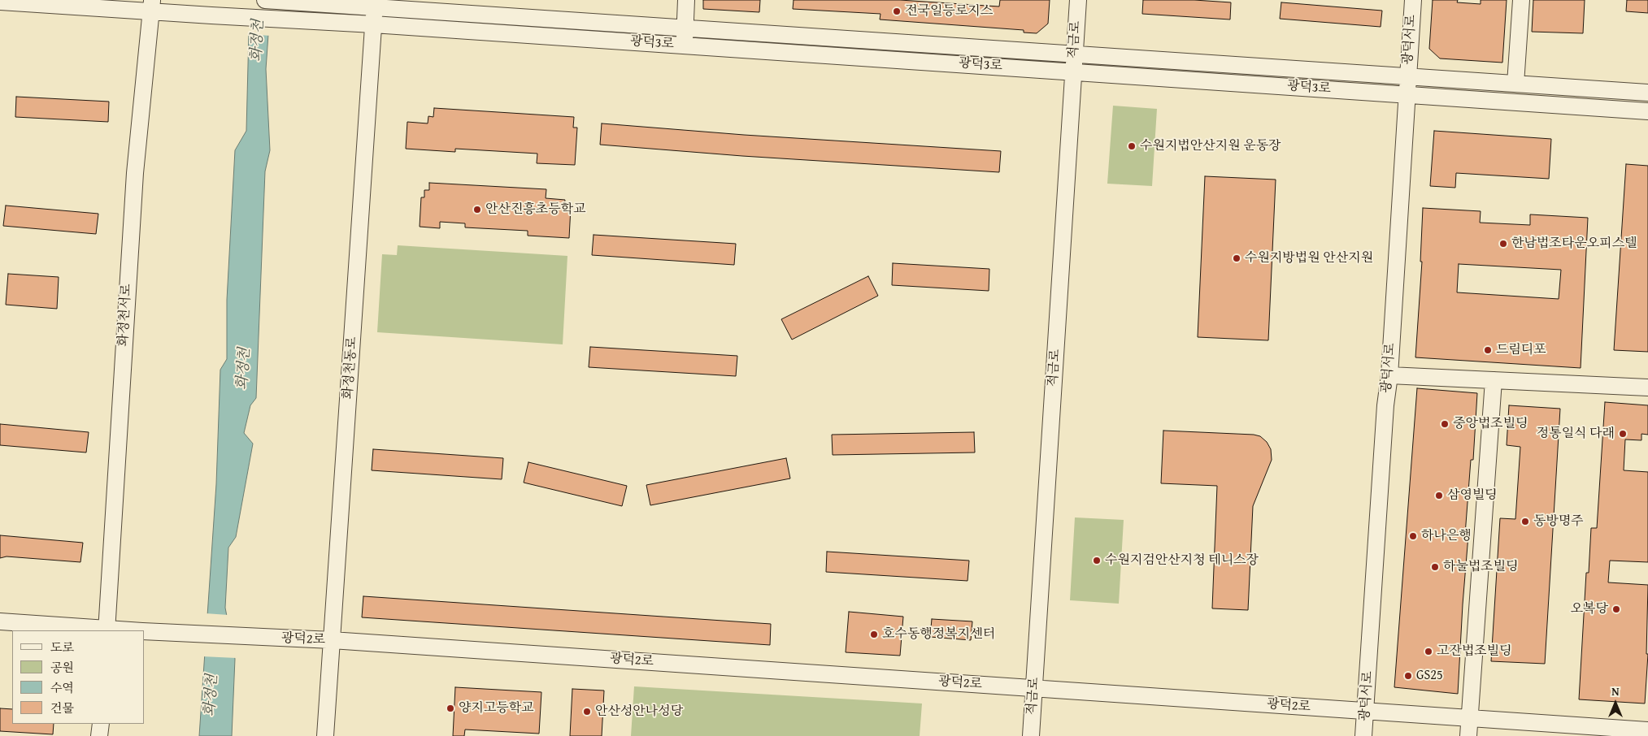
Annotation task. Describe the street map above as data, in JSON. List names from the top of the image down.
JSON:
{
  "streets": {
    "street": [
      "적금로",
      "광덕서로",
      "광덕3로",
      "화정천서로",
      "화정천동로",
      "광덕2로"
    ]
  },
  "crossings": [
    ["적금로", "광덕3로"],
    ["적금로", "광덕2로"],
    ["광덕서로", "광덕3로"],
    ["광덕서로", "광덕2로"],
    ["광덕3로", "화정천서로"],
    ["광덕3로", "화정천동로"],
    ["화정천서로", "광덕2로"],
    ["화정천동로", "광덕2로"]
  ],
  "water": ["화정천"],
  "places": [
    "전국일등로지스",
    "수원지법안산지원 운동장",
    "안산진흥초등학교",
    "한남법조타운오피스텔",
    "수원지방법원 안산지원",
    "드림디포",
    "중앙법조빌딩",
    "정통일식 다래",
    "삼영빌딩",
    "동방명주",
    "하나은행",
    "수원지검안산지청 테니스장",
    "하눌법조빌딩",
    "오복당",
    "호수동행정복지센터",
    "고잔법조빌딩",
    "GS25",
    "양지고등학교",
    "안산성안나성당"
  ],
  "legend": [
    "도로",
    "공원",
    "수역",
    "건물"
  ],
  "north": "top"
}
